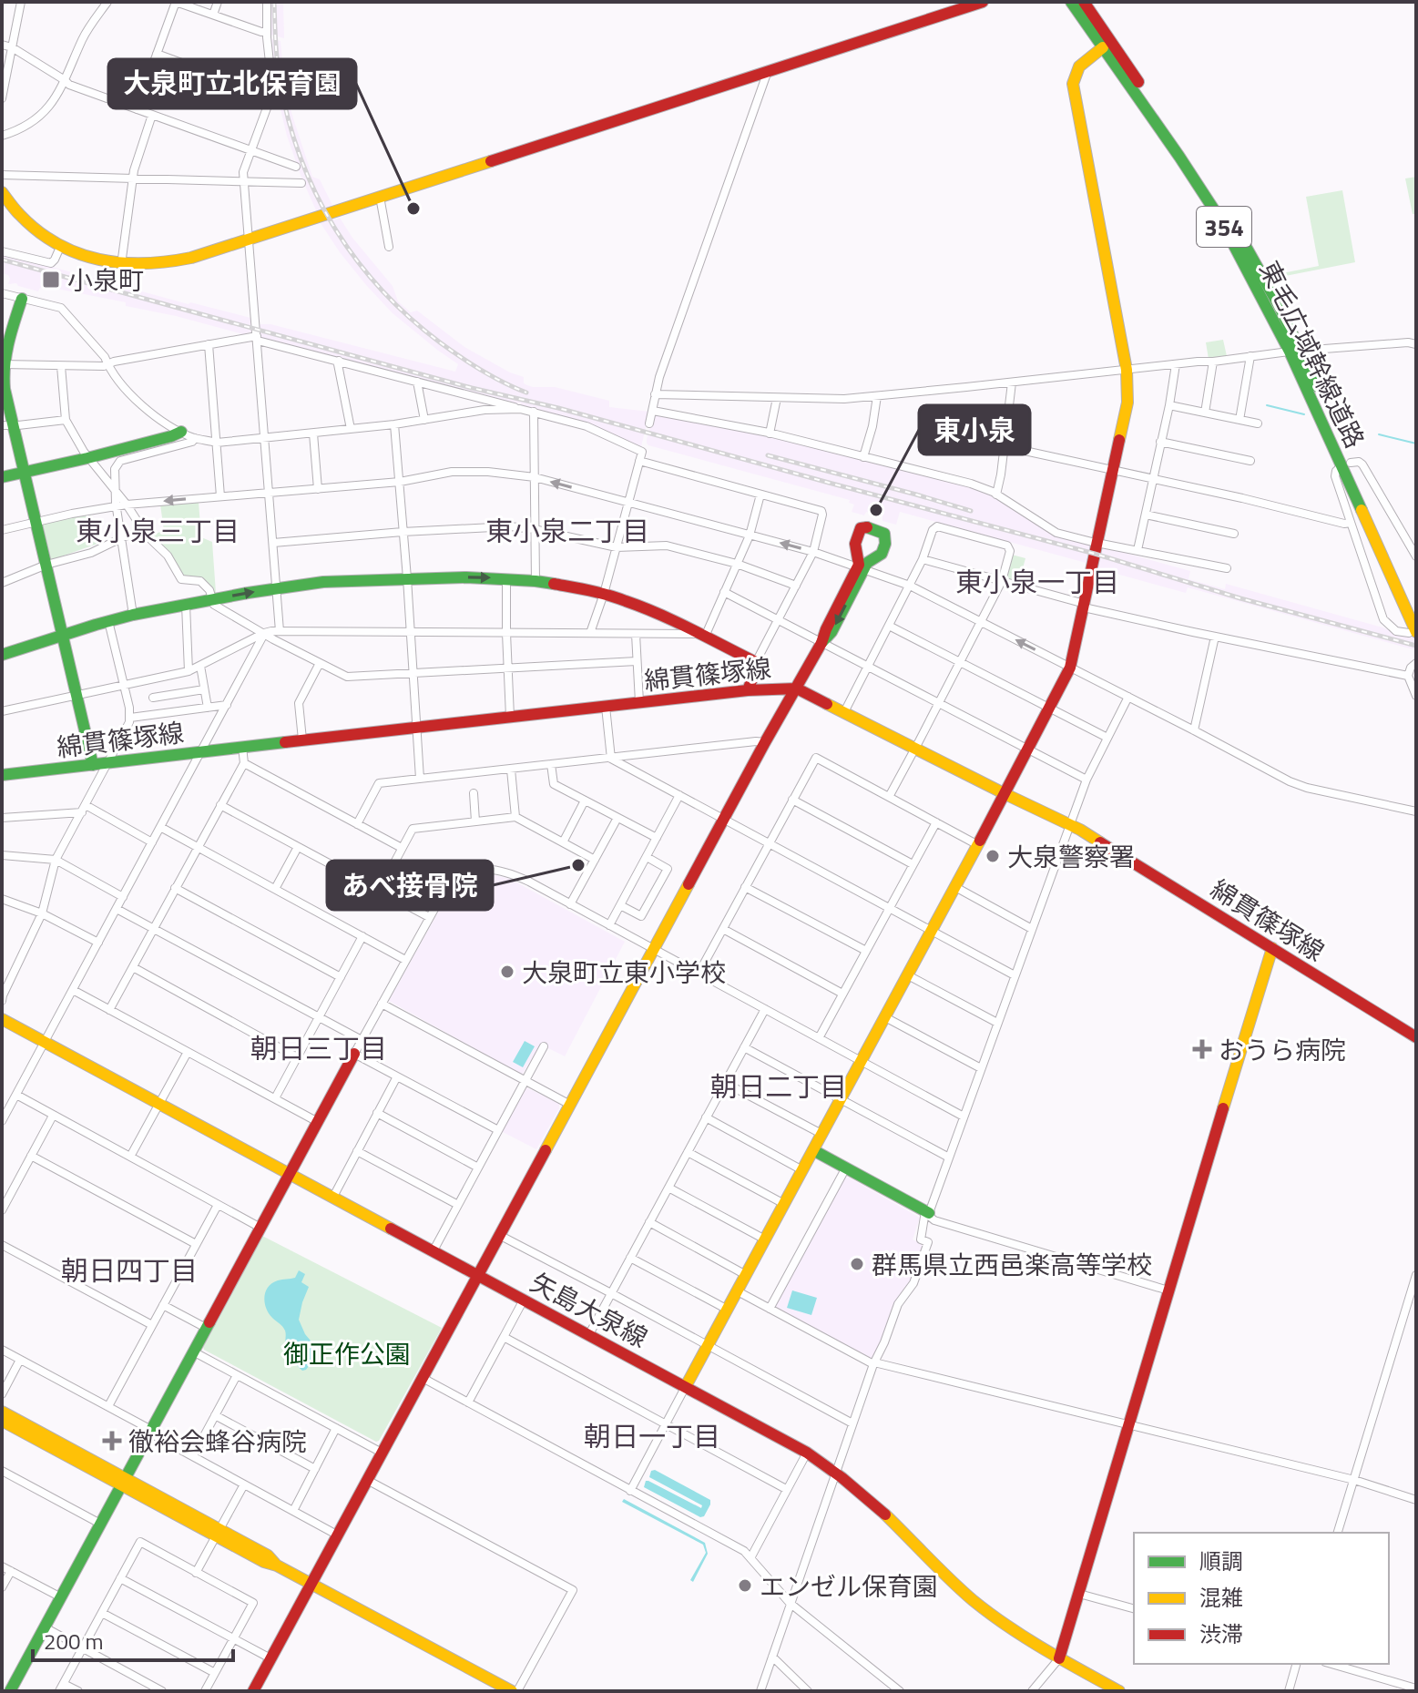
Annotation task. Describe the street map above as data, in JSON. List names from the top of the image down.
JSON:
{
  "streets": {
    "main road": [
      "354",
      "東毛広域幹線道路",
      "綿貫篠塚線",
      "矢島大泉線"
    ]
  },
  "districts": [
    "東小泉三丁目",
    "東小泉二丁目",
    "東小泉一丁目",
    "朝日三丁目",
    "朝日二丁目",
    "朝日四丁目",
    "朝日一丁目"
  ],
  "parks": ["御正作公園"],
  "places": {
    "other": [
      "大泉町立北保育園",
      "東小泉",
      "大泉警察署",
      "あべ接骨院",
      "大泉町立東小学校",
      "群馬県立西邑楽高等学校",
      "エンゼル保育園"
    ],
    "transit": ["小泉町"],
    "health": ["おうら病院", "徹裕会蜂谷病院"]
  },
  "legend": ["順調", "混雑", "渋滞"],
  "scale_bar": "200 m"
}
